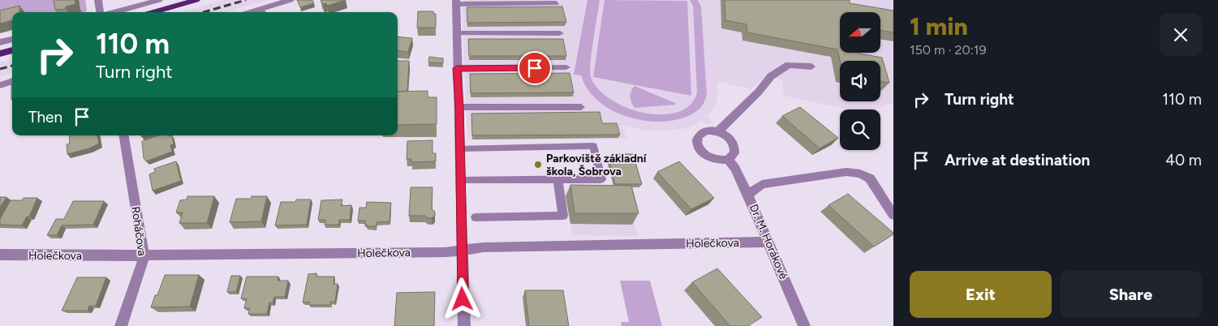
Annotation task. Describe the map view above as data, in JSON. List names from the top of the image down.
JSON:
{
  "streets": {
    "street": ["Roháčova", "Dr. M. Horákové", "Holečkova"]
  },
  "crossings": [
    ["Roháčova", "Holečkova"],
    ["Dr. M. Horákové", "Holečkova"]
  ],
  "places": ["Parkoviště základní škola, Šobrova"],
  "north": "left",
  "page": {
    "heading": ["1 min", "150 m · 20:19"],
    "turn": ["110 m", "Turn right"],
    "list": [
      {
        "name": "Turn right",
        "value": "110 m"
      },
      {
        "name": "Arrive at destination",
        "value": "40 m"
      }
    ],
    "then": "Then",
    "buttons": ["Exit", "Share"]
  }
}
